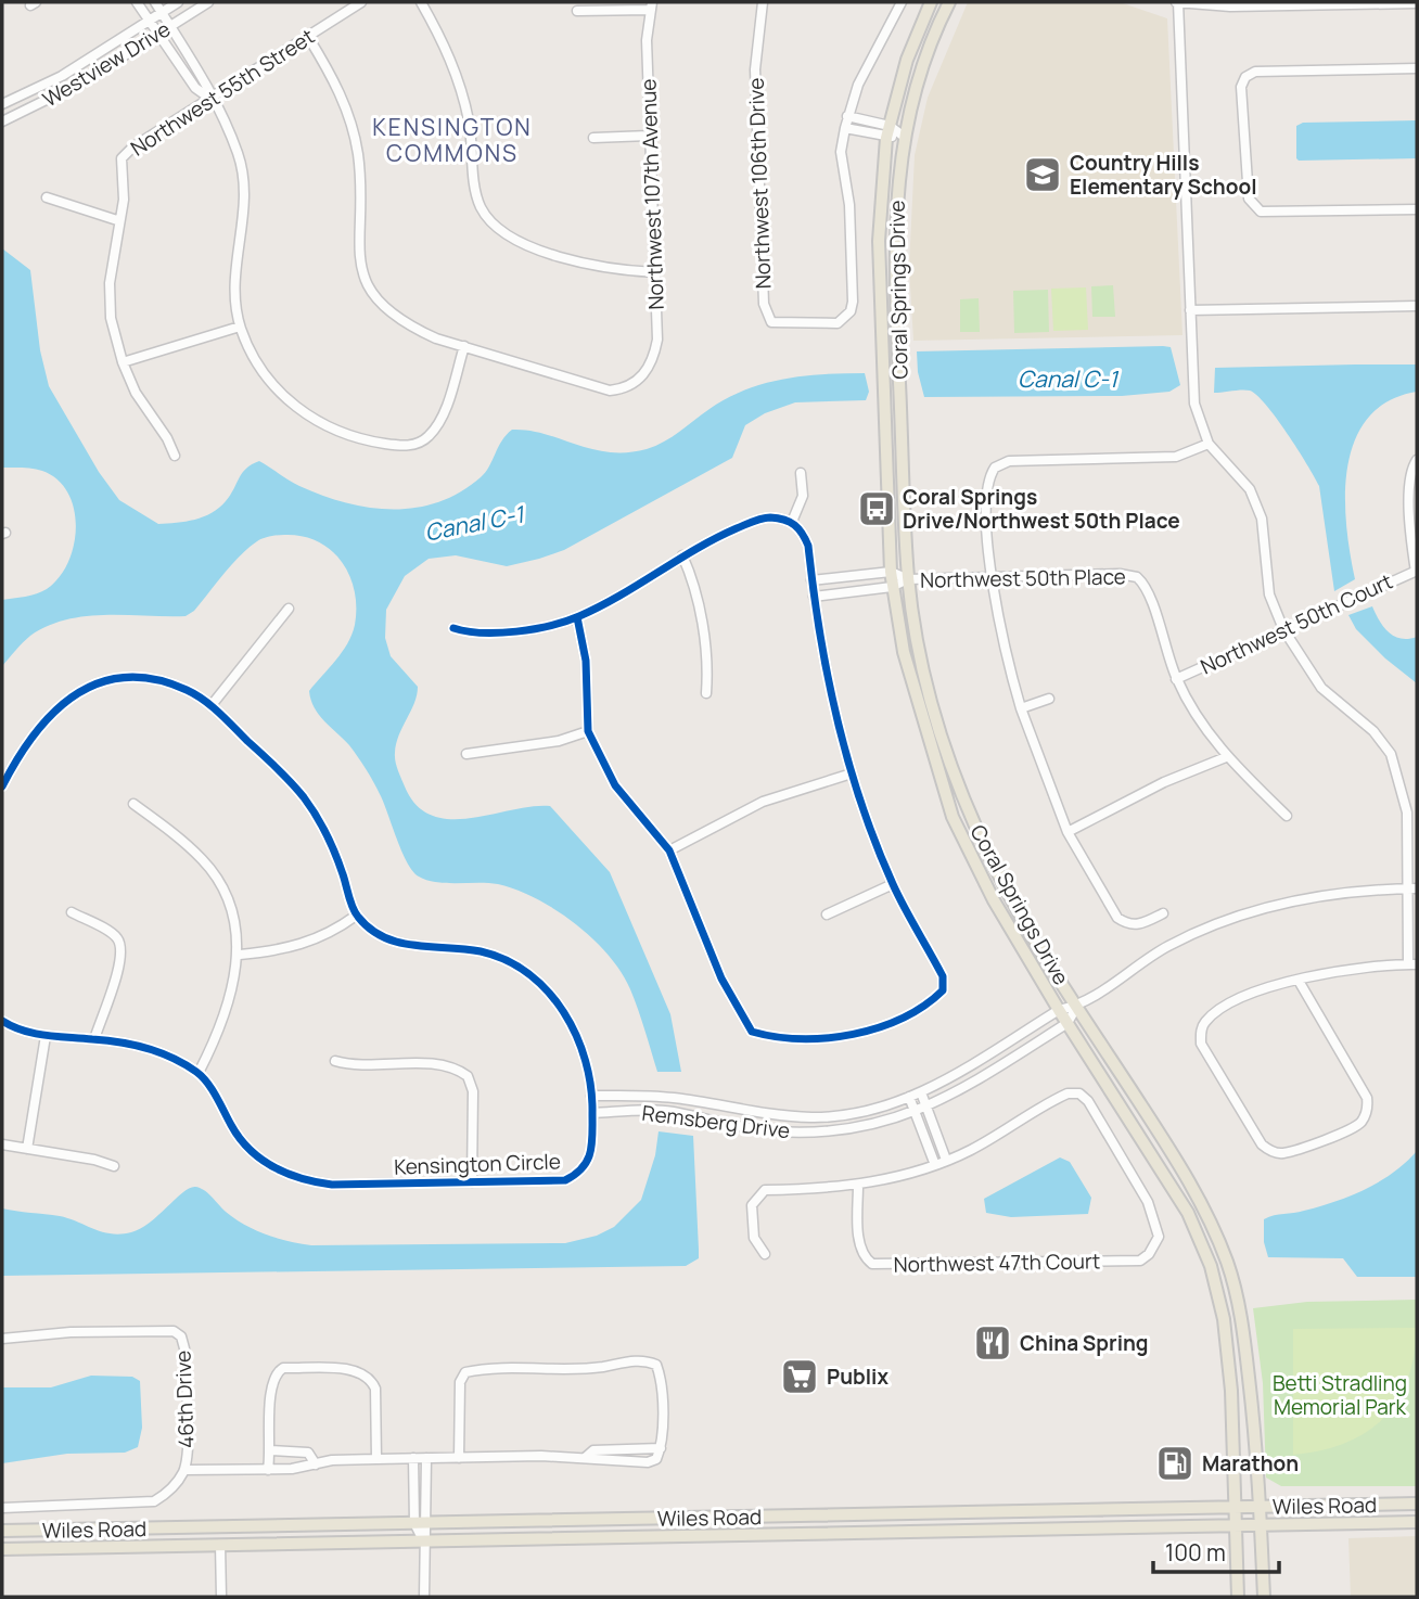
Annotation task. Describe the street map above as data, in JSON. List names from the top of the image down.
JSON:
{
  "streets": {
    "main road": ["Coral Springs Drive", "Wiles Road"],
    "street": [
      "Westview Drive",
      "Northwest 55th Street",
      "Northwest 106th Drive",
      "Northwest 107th Avenue",
      "Northwest 50th Place",
      "Northwest 50th Court",
      "Remsberg Drive",
      "Kensington Circle",
      "Northwest 47th Court",
      "46th Drive"
    ]
  },
  "crossings": [
    ["Coral Springs Drive", "Northwest 50th Place"],
    ["Coral Springs Drive", "Remsberg Drive"],
    ["Coral Springs Drive", "Wiles Road"],
    ["Northwest 50th Place", "Northwest 50th Court"],
    ["Remsberg Drive", "Kensington Circle"]
  ],
  "districts": ["KENSINGTON COMMONS"],
  "water": ["Canal C-1"],
  "parks": ["Betti Stradling Memorial Park"],
  "places": {
    "school or university": ["Country Hills Elementary School"],
    "bus stop": ["Coral Springs Drive/Northwest 50th Place"],
    "restaurant": ["China Spring"],
    "supermarket": ["Publix"],
    "fuel station": ["Marathon"]
  },
  "scale_bar": "100 m"
}
